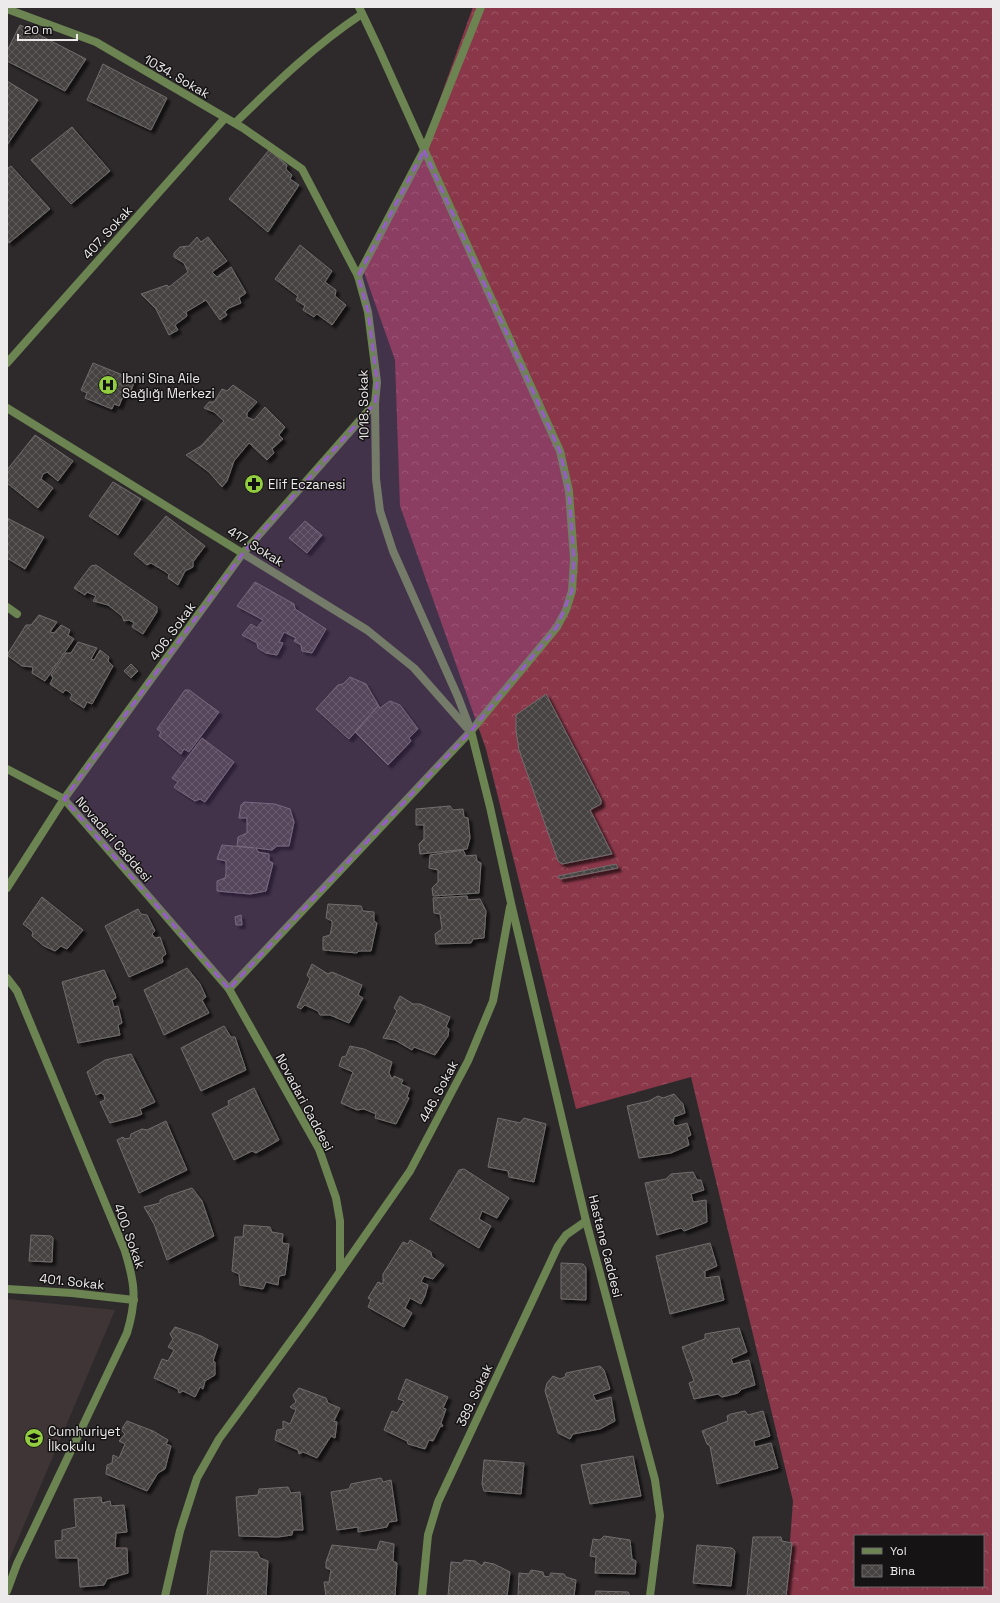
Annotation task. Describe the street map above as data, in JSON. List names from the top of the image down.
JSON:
{
  "streets": {
    "street": [
      "1034. Sokak",
      "407. Sokak",
      "1018. Sokak",
      "417. Sokak",
      "406. Sokak",
      "Novadari Caddesi",
      "446. Sokak",
      "400. Sokak",
      "Hastane Caddesi",
      "401. Sokak",
      "389. Sokak"
    ]
  },
  "crossings": [
    ["1034. Sokak", "407. Sokak"],
    ["1034. Sokak", "1018. Sokak"],
    ["407. Sokak", "1018. Sokak"],
    ["1018. Sokak", "417. Sokak"],
    ["1018. Sokak", "406. Sokak"],
    ["1018. Sokak", "446. Sokak"],
    ["1018. Sokak", "Hastane Caddesi"],
    ["417. Sokak", "406. Sokak"],
    ["406. Sokak", "Novadari Caddesi"],
    ["Novadari Caddesi", "446. Sokak"],
    ["446. Sokak", "Hastane Caddesi"],
    ["400. Sokak", "401. Sokak"],
    ["Hastane Caddesi", "389. Sokak"]
  ],
  "places": {
    "hospital": ["Ibni Sina Aile Sağlığı Merkezi"],
    "pharmacy": ["Elif Eczanesi"],
    "school or university": ["Cumhuriyet İlkokulu"]
  },
  "legend": ["Yol", "Bina"],
  "scale_bar": "20 m"
}
